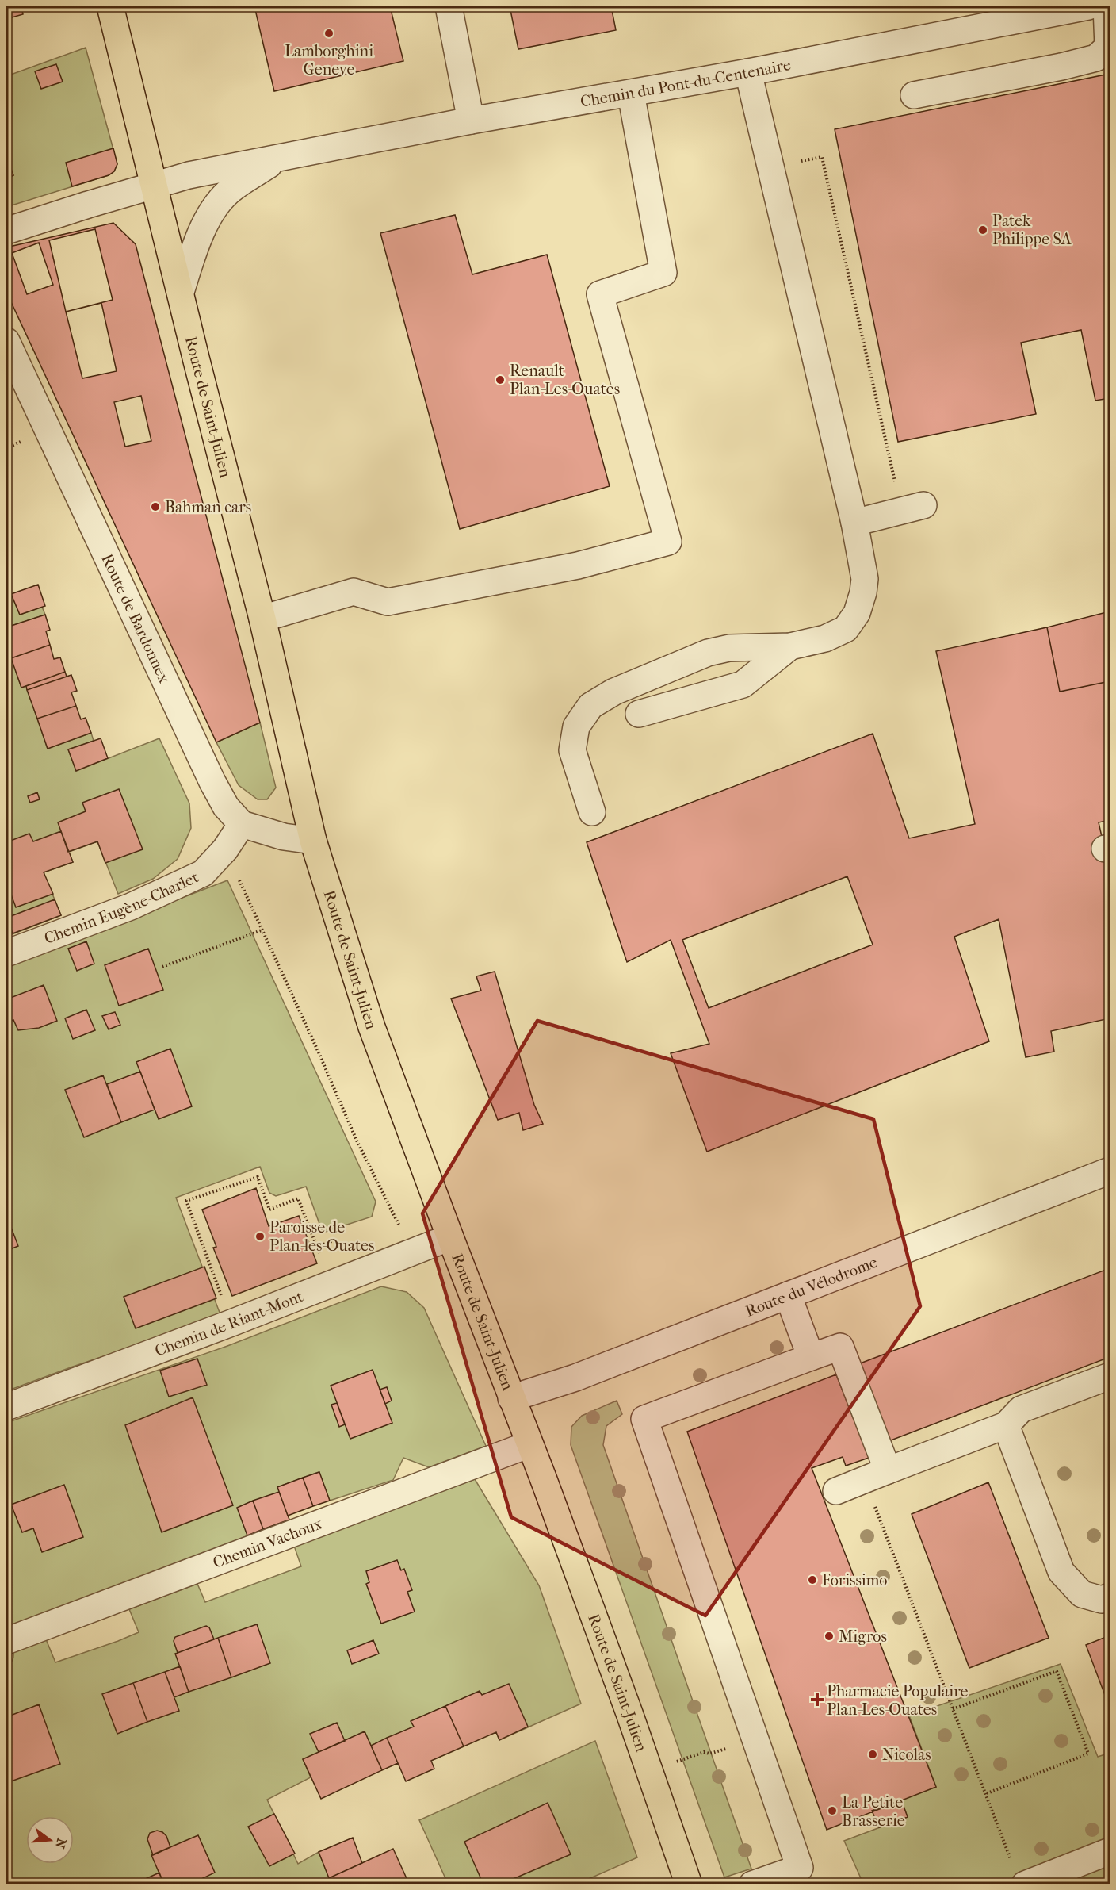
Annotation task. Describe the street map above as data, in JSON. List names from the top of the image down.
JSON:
{
  "streets": {
    "main road": ["Route de Saint-Julien"],
    "street": [
      "Chemin du Pont-du-Centenaire",
      "Route de Bardonnex",
      "Chemin Eugène-Charlet",
      "Route du Vélodrome",
      "Chemin de Riant-Mont",
      "Chemin Vachoux"
    ]
  },
  "crossings": [
    ["Chemin du Pont-du-Centenaire", "Route de Saint-Julien"],
    ["Route de Saint-Julien", "Route de Bardonnex"],
    ["Route de Saint-Julien", "Route du Vélodrome"],
    ["Route de Saint-Julien", "Chemin de Riant-Mont"],
    ["Route de Saint-Julien", "Chemin Vachoux"],
    ["Route de Bardonnex", "Chemin Eugène-Charlet"]
  ],
  "places": {
    "other": [
      "Lamborghini Geneve",
      "Patek Philippe SA",
      "Renault Plan-Les-Ouates",
      "Bahman cars",
      "Paroisse de Plan-les-Ouates",
      "Forissimo",
      "Migros",
      "Nicolas",
      "La Petite Brasserie"
    ],
    "health": ["Pharmacie Populaire Plan-Les-Ouates"]
  },
  "north": "right"
}
